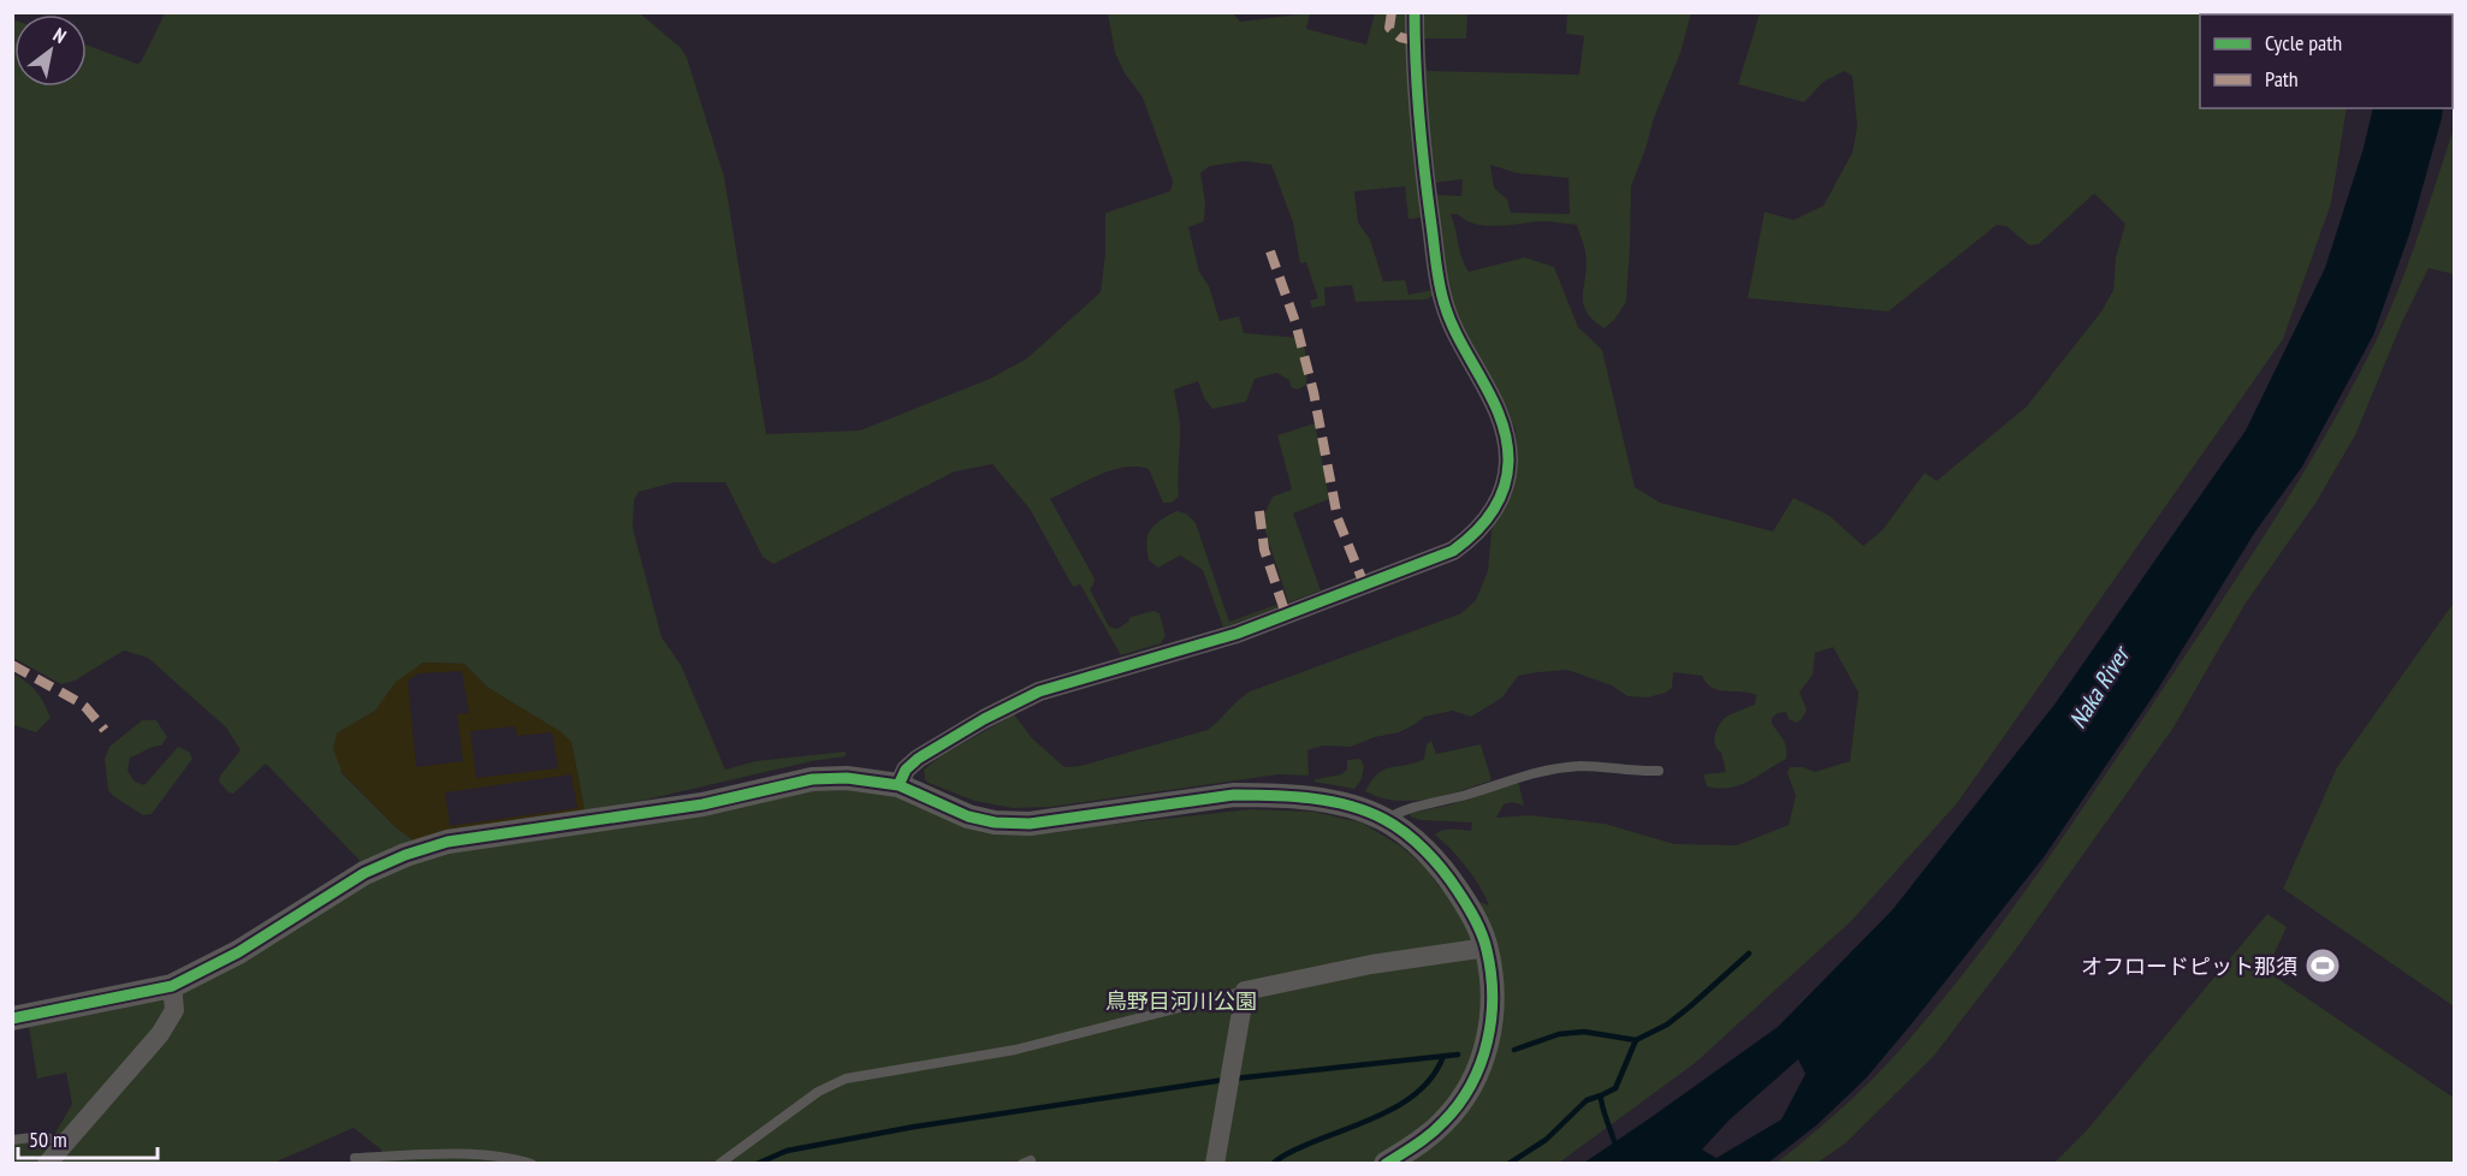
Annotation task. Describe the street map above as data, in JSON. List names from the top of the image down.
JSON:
{
  "water": ["Naka River"],
  "parks": ["鳥野目河川公園"],
  "places": {
    "sports": ["オフロードピット那須"]
  },
  "legend": ["Cycle path", "Path"],
  "scale_bar": "50 m",
  "north": "top right"
}
